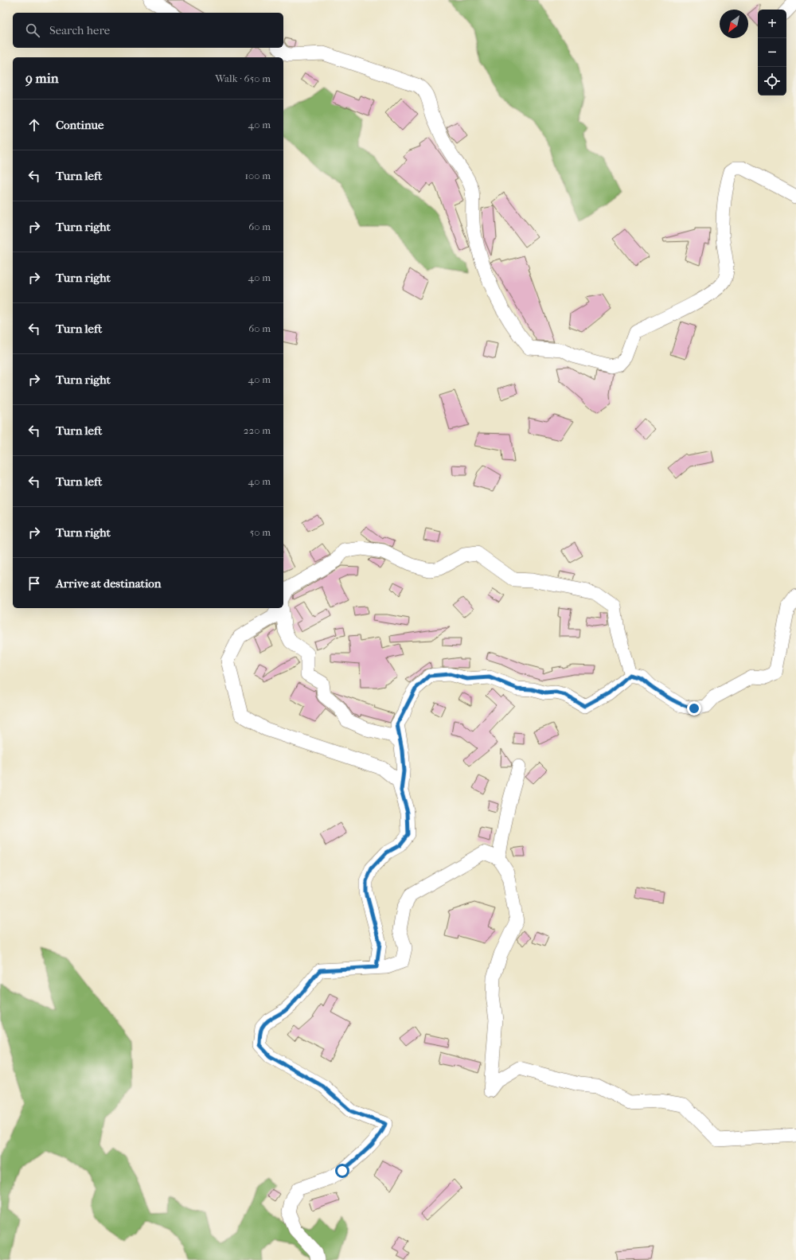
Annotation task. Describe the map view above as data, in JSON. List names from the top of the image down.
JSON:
{
  "north": "bottom left",
  "page": {
    "map_buttons": ["+", "−"],
    "search": "Search here",
    "heading": ["9 min", "Walk · 650 m"],
    "list": [
      ["Continue", "40 m"],
      ["Turn left", "100 m"],
      ["Turn right", "60 m"],
      ["Turn right", "40 m"],
      ["Turn left", "60 m"],
      ["Turn right", "40 m"],
      ["Turn left", "220 m"],
      ["Turn left", "40 m"],
      ["Turn right", "50 m"],
      "Arrive at destination"
    ]
  }
}
